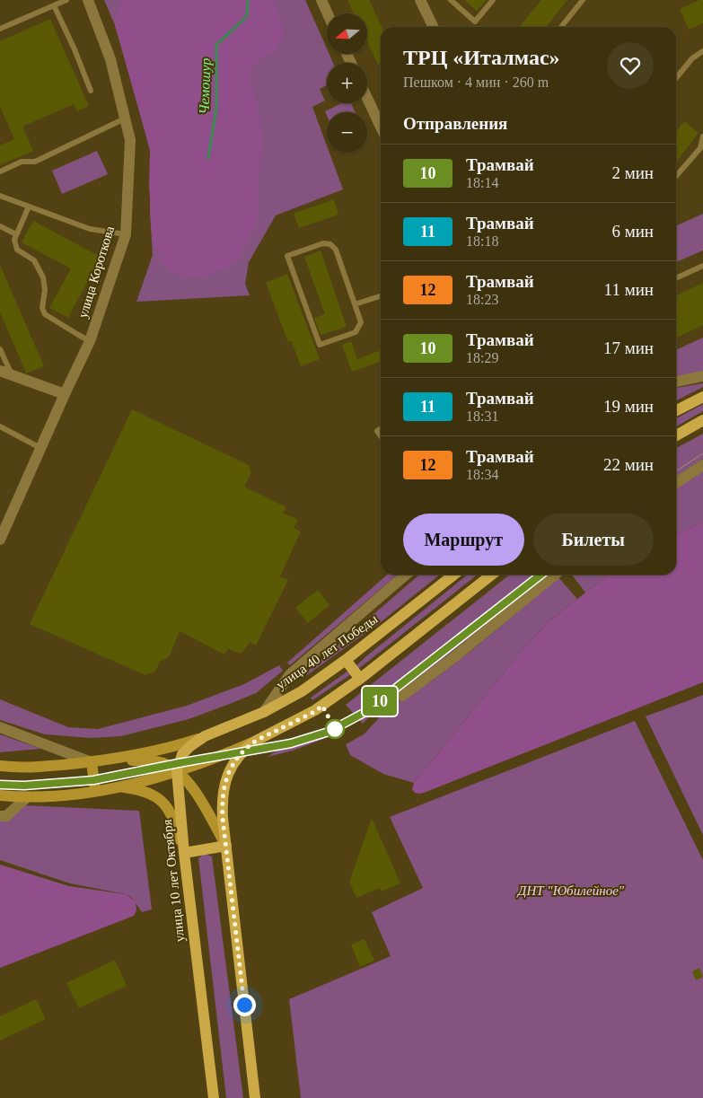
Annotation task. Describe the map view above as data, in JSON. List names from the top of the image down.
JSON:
{
  "streets": {
    "main road": ["улица 40 лет Победы", "улица 10 лет Октября"],
    "street": ["улица Короткова"]
  },
  "crossings": [
    ["улица 40 лет Победы", "улица 10 лет Октября"]
  ],
  "water": ["Чемошур"],
  "parks": ["ДНТ \"Юбилейное\""],
  "lines": ["tram line 10"],
  "north": "left",
  "page": {
    "on_map": "10",
    "map_buttons": ["+", "−"],
    "heading": [
      ["ТРЦ «Италмас»", "Пешком · 4 мин · 260 m"],
      "Отправления"
    ],
    "list": [
      {
        "mark": "10",
        "name": "Трамвай",
        "note": "18:14",
        "value": "2 мин"
      },
      {
        "mark": "11",
        "name": "Трамвай",
        "note": "18:18",
        "value": "6 мин"
      },
      {
        "mark": "12",
        "name": "Трамвай",
        "note": "18:23",
        "value": "11 мин"
      },
      {
        "mark": "10",
        "name": "Трамвай",
        "note": "18:29",
        "value": "17 мин"
      },
      {
        "mark": "11",
        "name": "Трамвай",
        "note": "18:31",
        "value": "19 мин"
      },
      {
        "mark": "12",
        "name": "Трамвай",
        "note": "18:34",
        "value": "22 мин"
      }
    ],
    "buttons": ["Маршрут", "Билеты"]
  }
}
